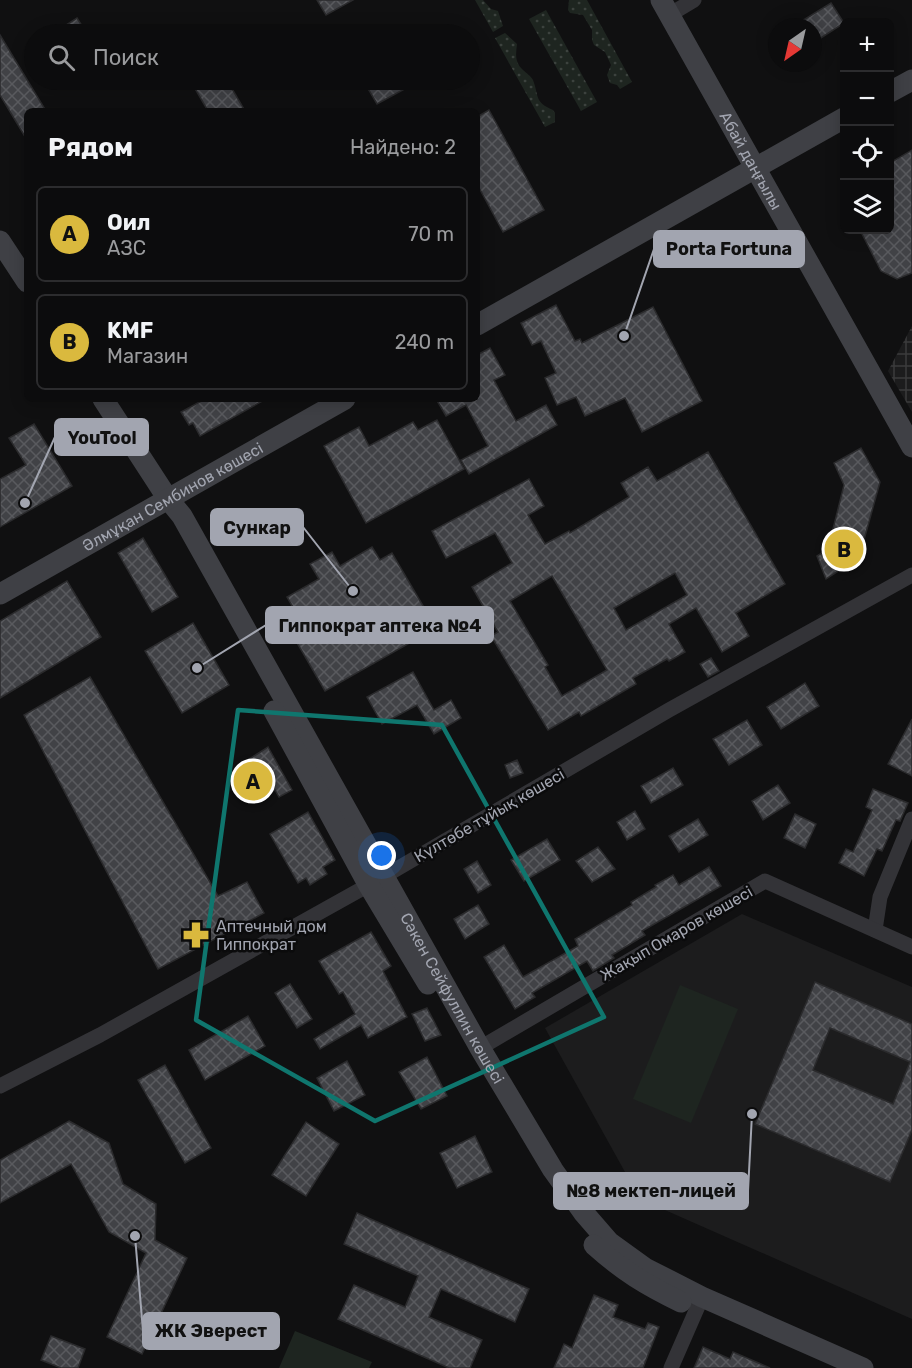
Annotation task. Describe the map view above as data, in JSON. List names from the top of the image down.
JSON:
{
  "streets": {
    "street": [
      "Абай даңғылы",
      "Әлмұқан Сембинов көшесі",
      "Күлтөбе тұйық көшесі",
      "Жақып Омаров көшесі",
      "Сәкен Сейфуллин көшесі"
    ]
  },
  "crossings": [
    ["Әлмұқан Сембинов көшесі", "Сәкен Сейфуллин көшесі"],
    ["Күлтөбе тұйық көшесі", "Сәкен Сейфуллин көшесі"],
    ["Жақып Омаров көшесі", "Сәкен Сейфуллин көшесі"]
  ],
  "places": {
    "other": [
      "Porta Fortuna",
      "YouTool",
      "Сункар",
      "Гиппократ аптека №4",
      "№8 мектеп-лицей",
      "ЖК Эверест"
    ],
    "pharmacy": ["Аптечный дом Гиппократ"]
  },
  "north": "bottom left",
  "page": {
    "map_buttons": ["+", "−"],
    "search": "Поиск",
    "heading": ["Рядом", "Найдено: 2"],
    "list": [
      {
        "mark": "A",
        "name": "Оил",
        "note": "АЗС",
        "value": "70 m"
      },
      {
        "mark": "B",
        "name": "KMF",
        "note": "Магазин",
        "value": "240 m"
      }
    ],
    "pins": ["B", "A"]
  }
}
